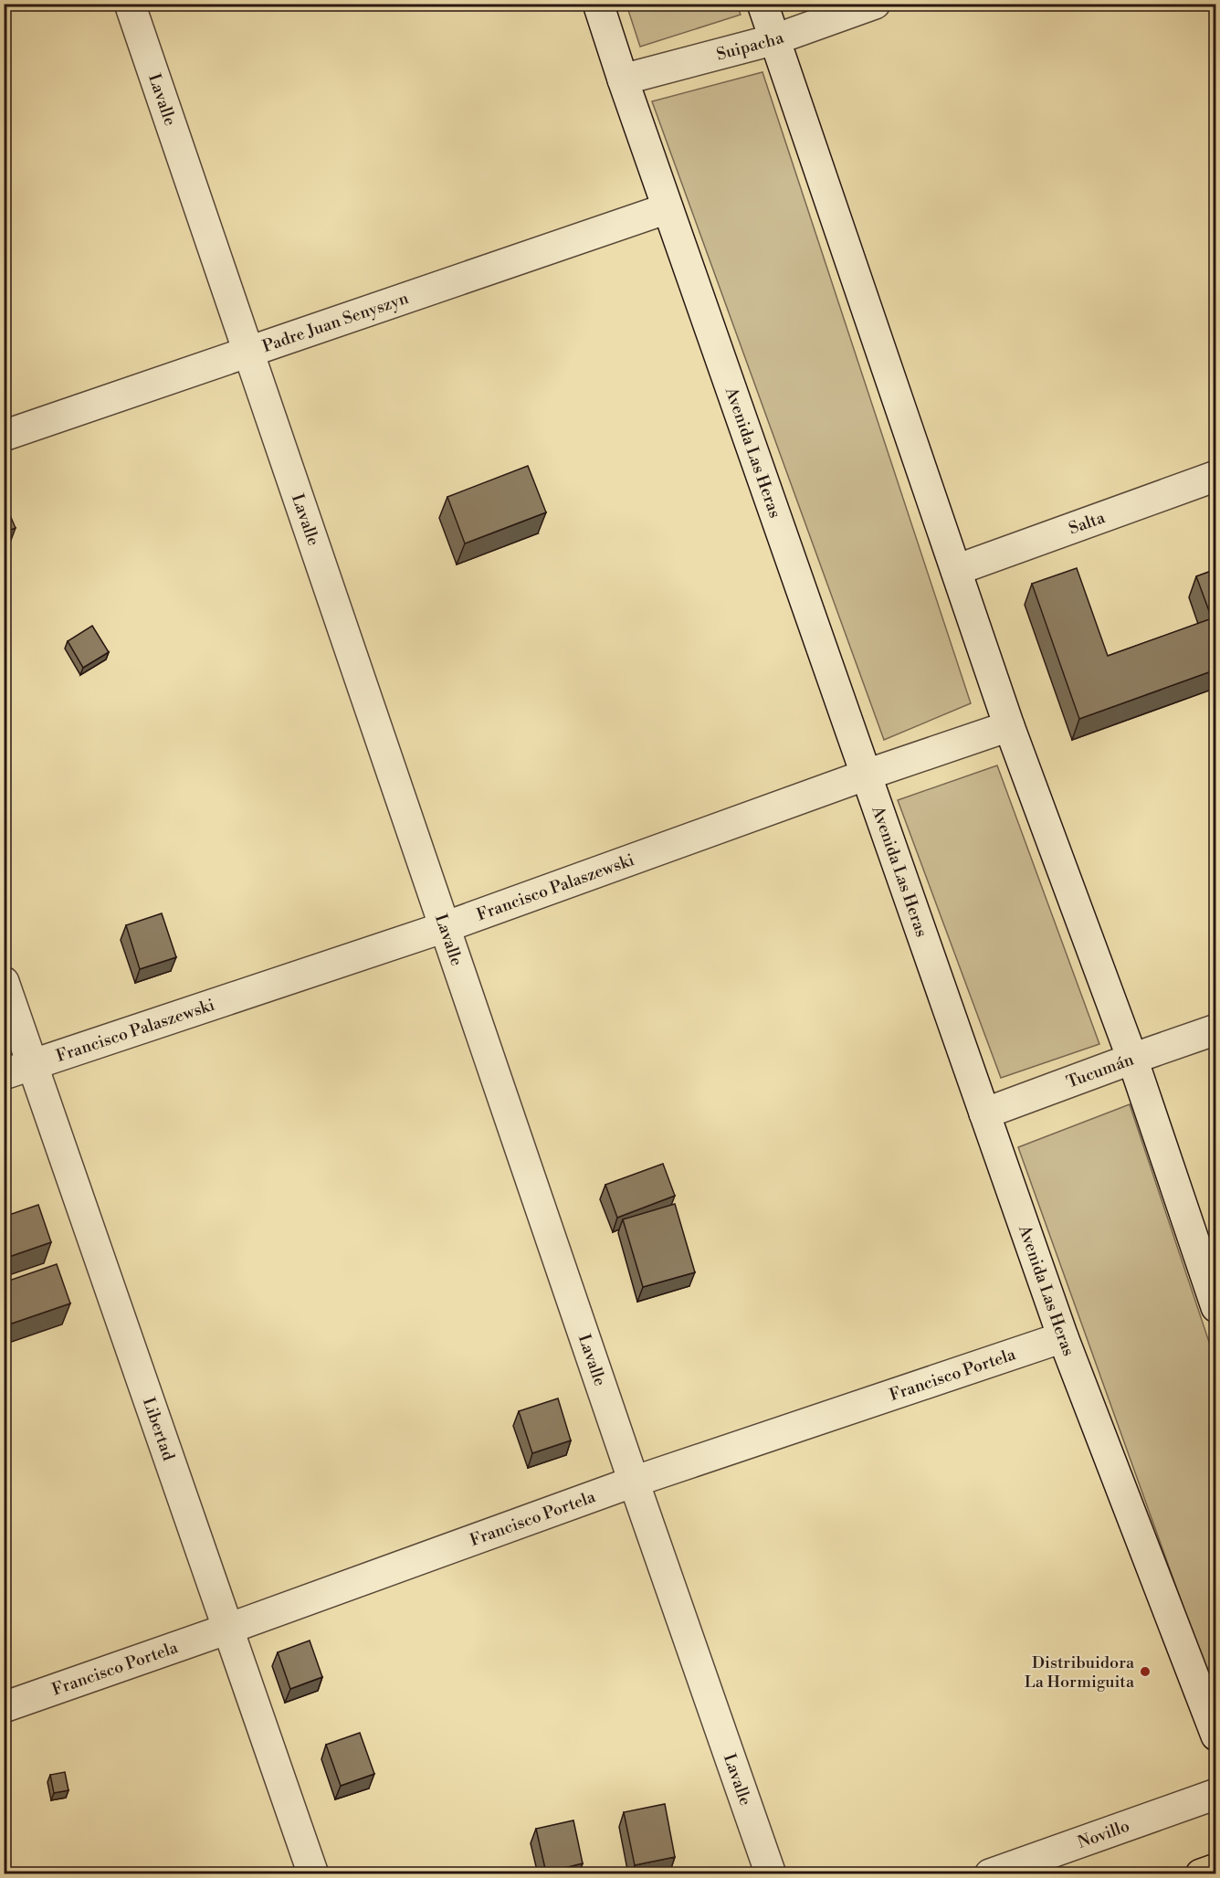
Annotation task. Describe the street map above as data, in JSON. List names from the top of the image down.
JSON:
{
  "streets": {
    "street": [
      "Suipacha",
      "Lavalle",
      "Padre Juan Senyszyn",
      "Avenida Las Heras",
      "Salta",
      "Francisco Palaszewski",
      "Tucumán",
      "Francisco Portela",
      "Libertad",
      "Novillo"
    ]
  },
  "crossings": [
    ["Suipacha", "Avenida Las Heras"],
    ["Lavalle", "Padre Juan Senyszyn"],
    ["Lavalle", "Francisco Palaszewski"],
    ["Lavalle", "Francisco Portela"],
    ["Padre Juan Senyszyn", "Avenida Las Heras"],
    ["Avenida Las Heras", "Francisco Palaszewski"],
    ["Avenida Las Heras", "Tucumán"],
    ["Avenida Las Heras", "Francisco Portela"],
    ["Francisco Palaszewski", "Libertad"],
    ["Francisco Portela", "Libertad"]
  ],
  "places": ["Distribuidora La Hormiguita"]
}
